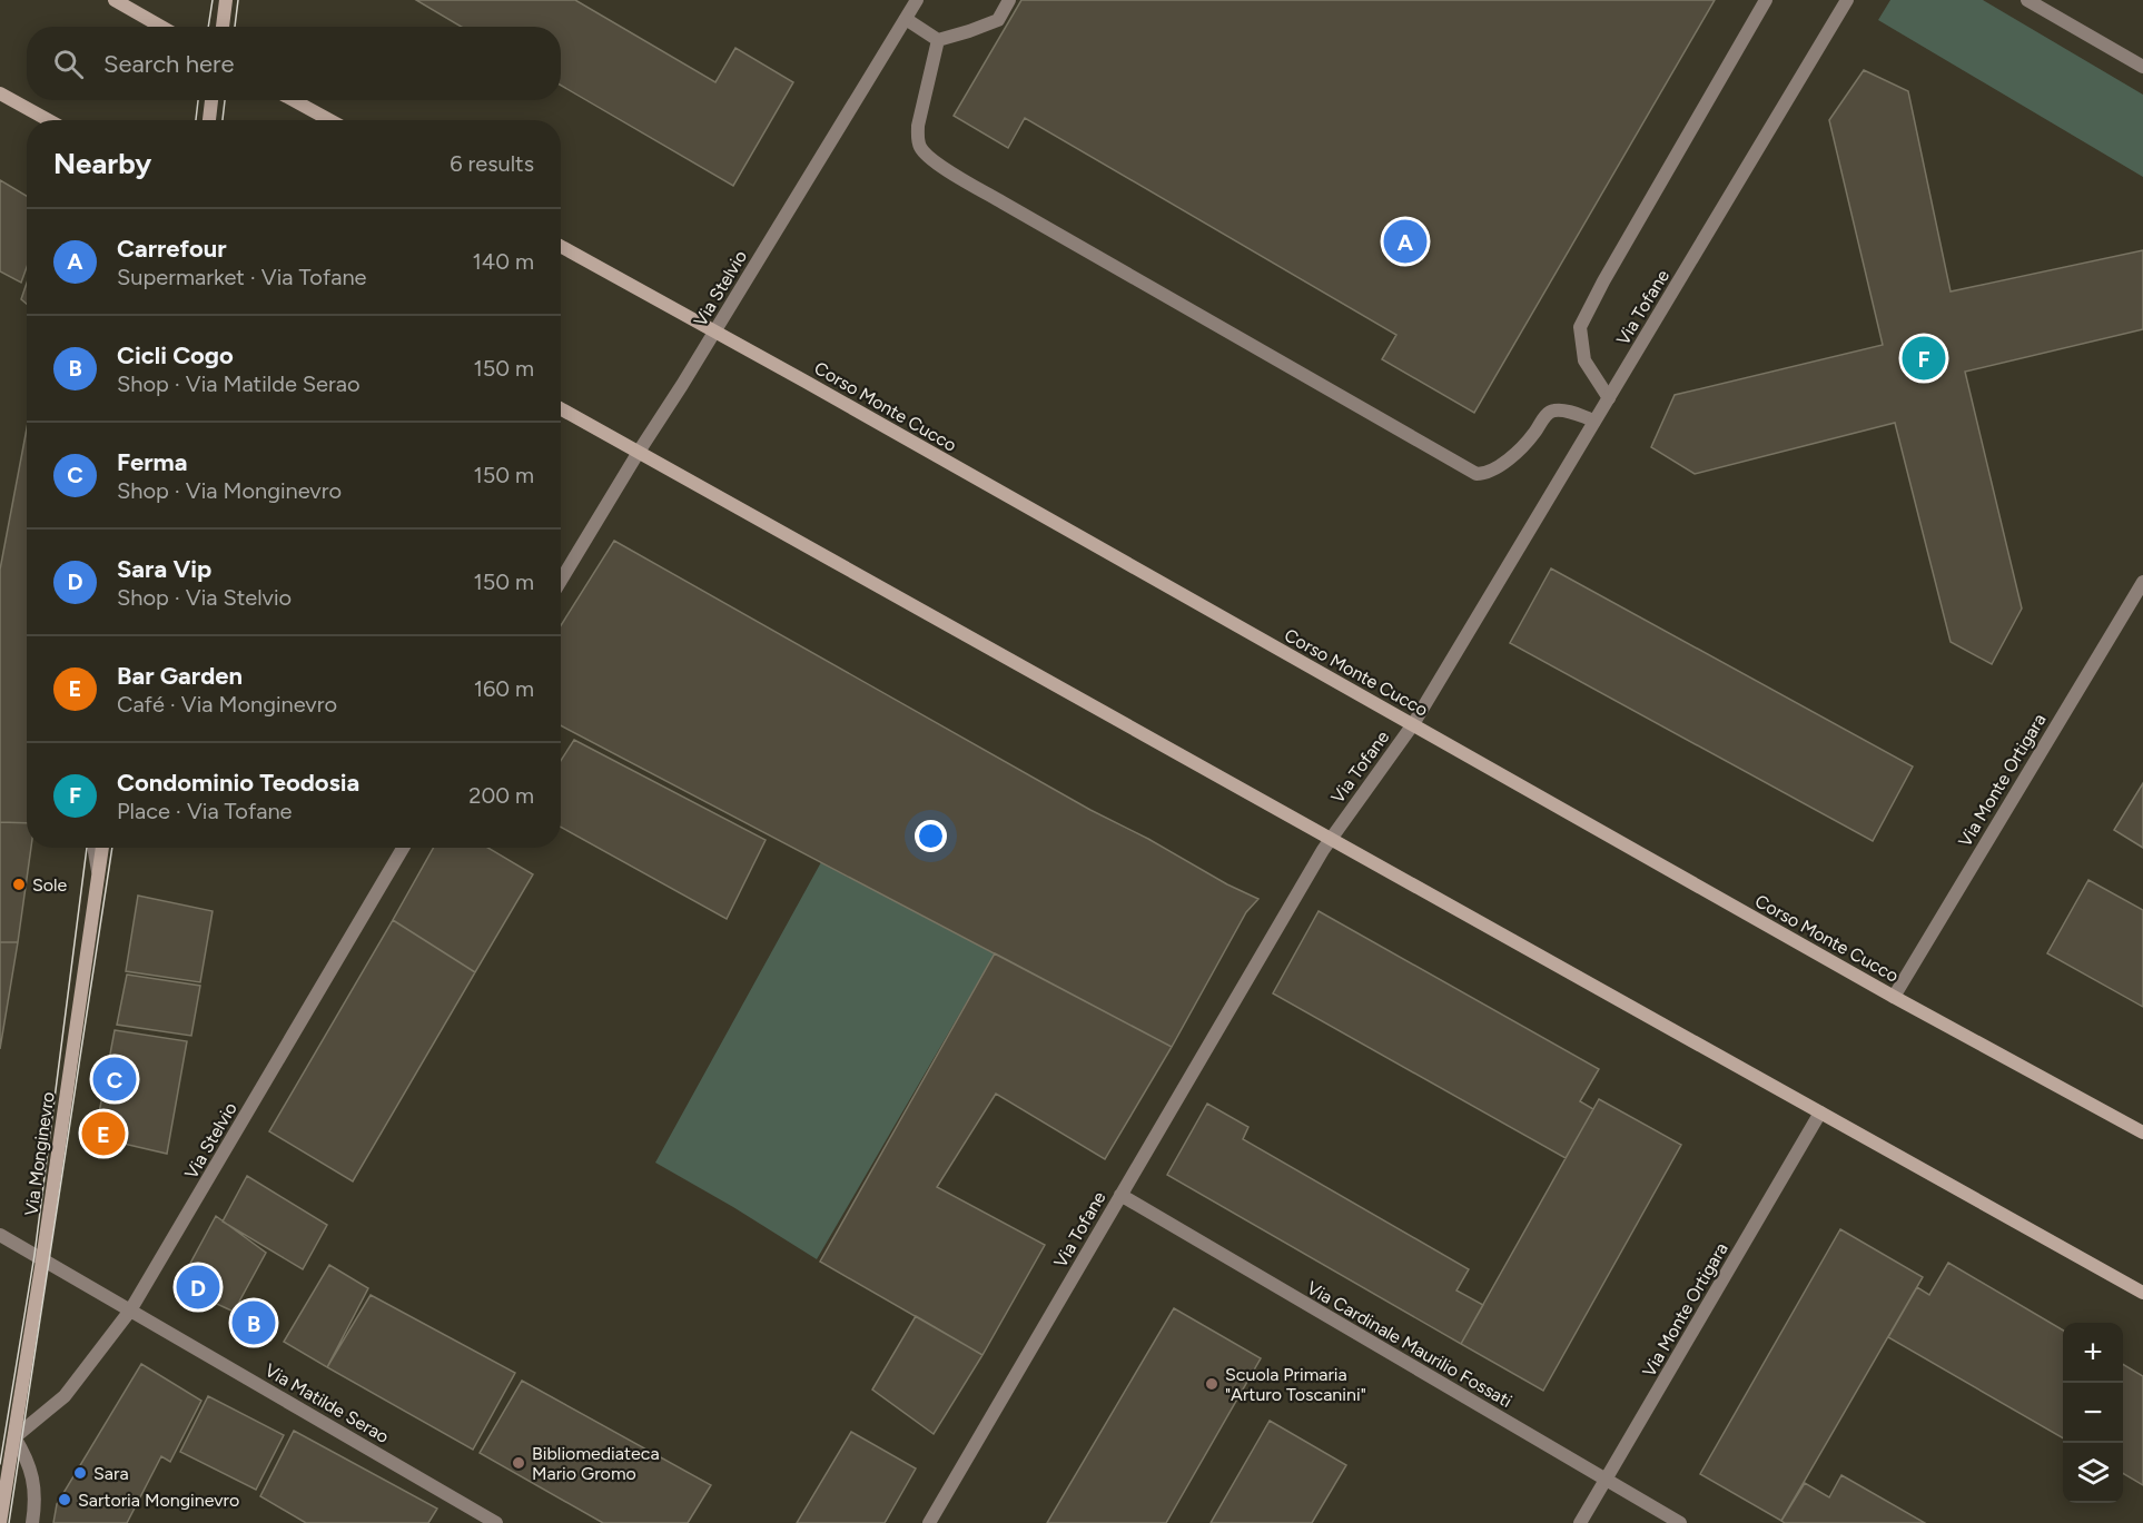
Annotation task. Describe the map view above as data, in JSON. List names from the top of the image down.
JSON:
{
  "streets": {
    "street": [
      "Via Stelvio",
      "Via Tofane",
      "Corso Monte Cucco",
      "Via Monte Ortigara",
      "Via Monginevro",
      "Via Cardinale Maurilio Fossati",
      "Via Matilde Serao"
    ]
  },
  "crossings": [
    ["Via Stelvio", "Corso Monte Cucco"],
    ["Via Stelvio", "Via Monginevro"],
    ["Via Stelvio", "Via Matilde Serao"],
    ["Via Tofane", "Corso Monte Cucco"],
    ["Via Tofane", "Via Cardinale Maurilio Fossati"],
    ["Corso Monte Cucco", "Via Monte Ortigara"],
    ["Via Monte Ortigara", "Via Cardinale Maurilio Fossati"],
    ["Via Monginevro", "Via Matilde Serao"]
  ],
  "places": [
    "Sole",
    "Scuola Primaria \"Arturo Toscanini\"",
    "Bibliomediateca Mario Gromo",
    "Sara",
    "Sartoria Monginevro"
  ],
  "page": {
    "search": "Search here",
    "heading": ["Nearby", "6 results"],
    "list": [
      {
        "mark": "A",
        "name": "Carrefour",
        "note": "Supermarket · Via Tofane",
        "value": "140 m"
      },
      {
        "mark": "B",
        "name": "Cicli Cogo",
        "note": "Shop · Via Matilde Serao",
        "value": "150 m"
      },
      {
        "mark": "C",
        "name": "Ferma",
        "note": "Shop · Via Monginevro",
        "value": "150 m"
      },
      {
        "mark": "D",
        "name": "Sara Vip",
        "note": "Shop · Via Stelvio",
        "value": "150 m"
      },
      {
        "mark": "E",
        "name": "Bar Garden",
        "note": "Café · Via Monginevro",
        "value": "160 m"
      },
      {
        "mark": "F",
        "name": "Condominio Teodosia",
        "note": "Place · Via Tofane",
        "value": "200 m"
      }
    ],
    "pins": [
      "A",
      "F",
      "C",
      "E",
      "D",
      "B"
    ],
    "map_buttons": ["+", "−"]
  }
}
